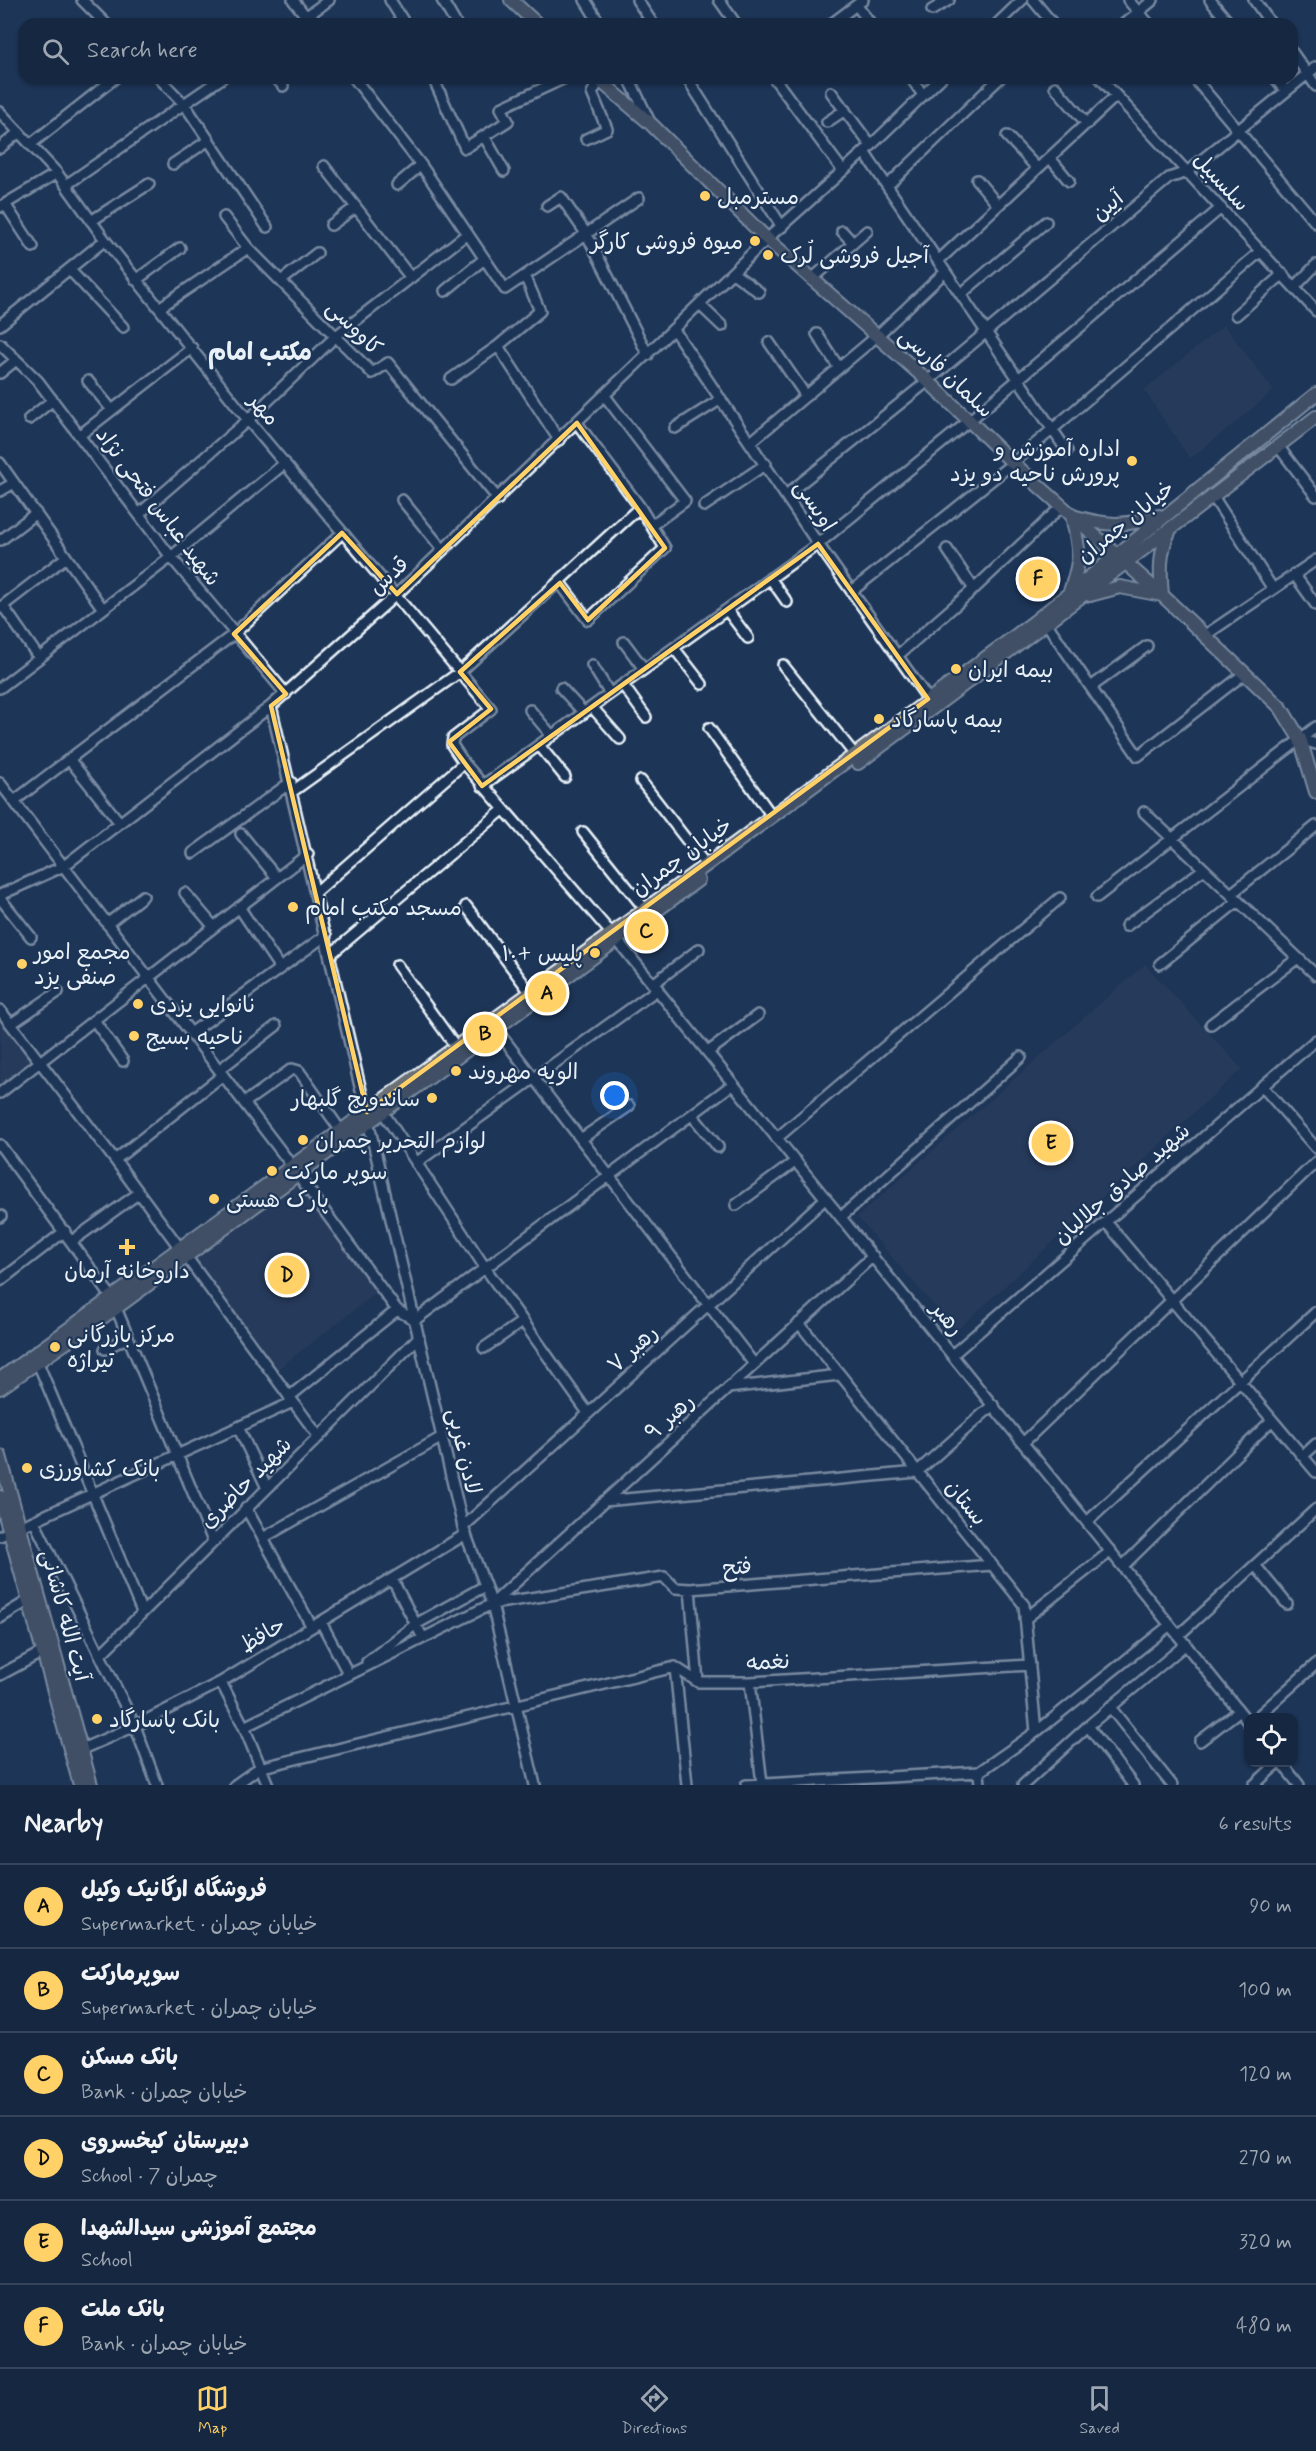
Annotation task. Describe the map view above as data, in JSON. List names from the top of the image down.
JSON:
{
  "streets": {
    "main road": ["سلمان فارسی", "خیابان چمران", "آیت الله کاشانی"],
    "street": [
      "سلسبیل",
      "آیین",
      "کاووسی",
      "مهر",
      "اویسی",
      "شهید عباس فتحی نژاد",
      "قدس",
      "شهید صادق جلالیان",
      "رهبر",
      "رهبر ۷",
      "رهبر ۹",
      "لادن غربی",
      "شهید حاضری",
      "بستان",
      "فتح",
      "حافظ",
      "نغمه"
    ]
  },
  "crossings": [
    ["سلسبیل", "آیین"],
    ["آیین", "سلمان فارسی"],
    ["آیین", "اویسی"],
    ["کاووسی", "قدس"],
    ["سلمان فارسی", "خیابان چمران"],
    ["سلمان فارسی", "قدس"],
    ["مهر", "قدس"],
    ["مهر", "رهبر"],
    ["اویسی", "خیابان چمران"],
    ["اویسی", "قدس"],
    ["شهید عباس فتحی نژاد", "قدس"],
    ["خیابان چمران", "رهبر"],
    ["خیابان چمران", "لادن غربی"],
    ["قدس", "لادن غربی"],
    ["شهید صادق جلالیان", "رهبر"],
    ["رهبر", "رهبر ۷"],
    ["رهبر", "رهبر ۹"],
    ["رهبر ۷", "لادن غربی"],
    ["رهبر ۷", "حافظ"],
    ["رهبر ۹", "لادن غربی"],
    ["رهبر ۹", "بستان"],
    ["رهبر ۹", "فتح"],
    ["لادن غربی", "شهید حاضری"],
    ["لادن غربی", "فتح"],
    ["لادن غربی", "حافظ"],
    ["بستان", "فتح"],
    ["بستان", "نغمه"],
    ["آیت الله کاشانی", "حافظ"]
  ],
  "districts": ["مکتب امام"],
  "places": {
    "other": [
      "مسترمبل",
      "میوه فروشی کارگر",
      "آجیل فروشی لُرک",
      "اداره آموزش و پرورش ناحیه دو یزد",
      "بیمه ایران",
      "بیمه پاسارگاد",
      "مسجد مکتب امام",
      "پلیس +۱۰",
      "مجمع امور صنفی یزد",
      "نانوایی یزدی",
      "ناحیه بسیج",
      "الویه مهروند",
      "ساندویچ گلبهار",
      "لوازم التحریر چمران",
      "سوپر مارکت",
      "پارک هستی",
      "مرکز بازرگانی تیراژه",
      "بانک کشاورزی",
      "بانک پاسارگاد"
    ],
    "health": ["داروخانه آرمان"]
  },
  "page": {
    "search": "Search here",
    "pins": [
      "F",
      "C",
      "A",
      "B",
      "E",
      "D"
    ],
    "heading": ["Nearby", "6 results"],
    "list": [
      {
        "mark": "A",
        "name": "فروشگاه ارگانیک وکیل",
        "note": "Supermarket · خیابان چمران",
        "value": "90 m"
      },
      {
        "mark": "B",
        "name": "سوپرمارکت",
        "note": "Supermarket · خیابان چمران",
        "value": "100 m"
      },
      {
        "mark": "C",
        "name": "بانک مسکن",
        "note": "Bank · خیابان چمران",
        "value": "120 m"
      },
      {
        "mark": "D",
        "name": "دبیرستان کیخسروی",
        "note": "School · چمران 7",
        "value": "270 m"
      },
      {
        "mark": "E",
        "name": "مجتمع آموزشی سیدالشهدا",
        "note": "School",
        "value": "320 m"
      },
      {
        "mark": "F",
        "name": "بانک ملت",
        "note": "Bank · خیابان چمران",
        "value": "480 m"
      }
    ],
    "nav": ["Map", "Directions", "Saved"]
  }
}
